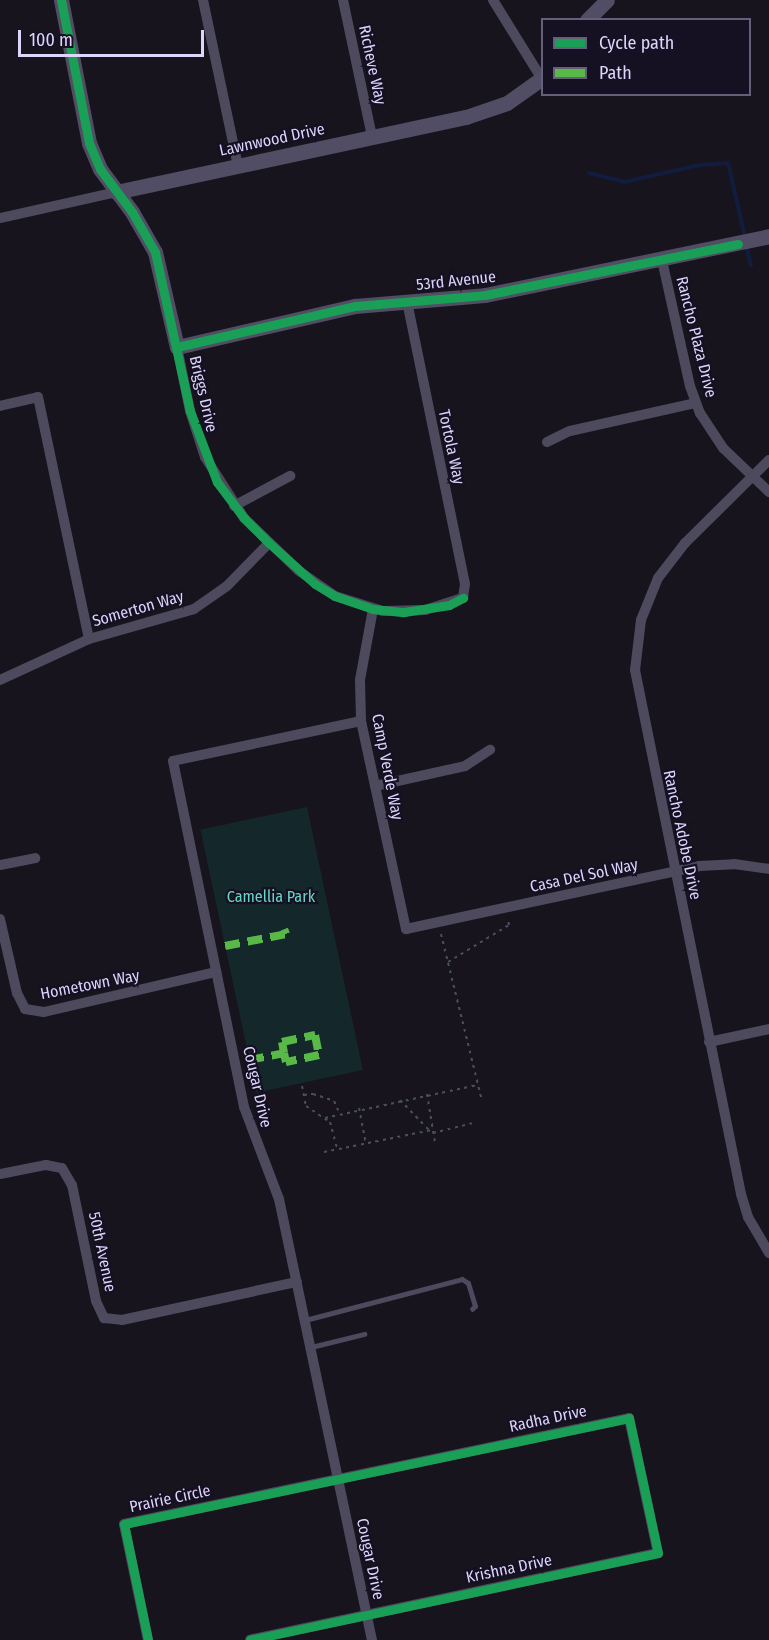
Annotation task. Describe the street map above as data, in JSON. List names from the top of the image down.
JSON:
{
  "streets": {
    "street": [
      "Richeve Way",
      "Lawnwood Drive",
      "53rd Avenue",
      "Rancho Plaza Drive",
      "Briggs Drive",
      "Tortola Way",
      "Somerton Way",
      "Camp Verde Way",
      "Rancho Adobe Drive",
      "Casa Del Sol Way",
      "Hometown Way",
      "Cougar Drive",
      "50th Avenue",
      "Radha Drive",
      "Prairie Circle",
      "Krishna Drive"
    ]
  },
  "crossings": [
    ["Richeve Way", "Lawnwood Drive"],
    ["Lawnwood Drive", "Briggs Drive"],
    ["53rd Avenue", "Rancho Plaza Drive"],
    ["53rd Avenue", "Briggs Drive"],
    ["53rd Avenue", "Tortola Way"],
    ["Rancho Plaza Drive", "Rancho Adobe Drive"],
    ["Briggs Drive", "Tortola Way"],
    ["Briggs Drive", "Somerton Way"],
    ["Briggs Drive", "Camp Verde Way"],
    ["Camp Verde Way", "Casa Del Sol Way"],
    ["Camp Verde Way", "Cougar Drive"],
    ["Rancho Adobe Drive", "Casa Del Sol Way"],
    ["Hometown Way", "Cougar Drive"],
    ["Cougar Drive", "50th Avenue"],
    ["Cougar Drive", "Radha Drive"],
    ["Cougar Drive", "Prairie Circle"],
    ["Cougar Drive", "Krishna Drive"],
    ["Radha Drive", "Prairie Circle"],
    ["Radha Drive", "Krishna Drive"]
  ],
  "parks": ["Camellia Park"],
  "legend": ["Cycle path", "Path"],
  "scale_bar": "100 m"
}
